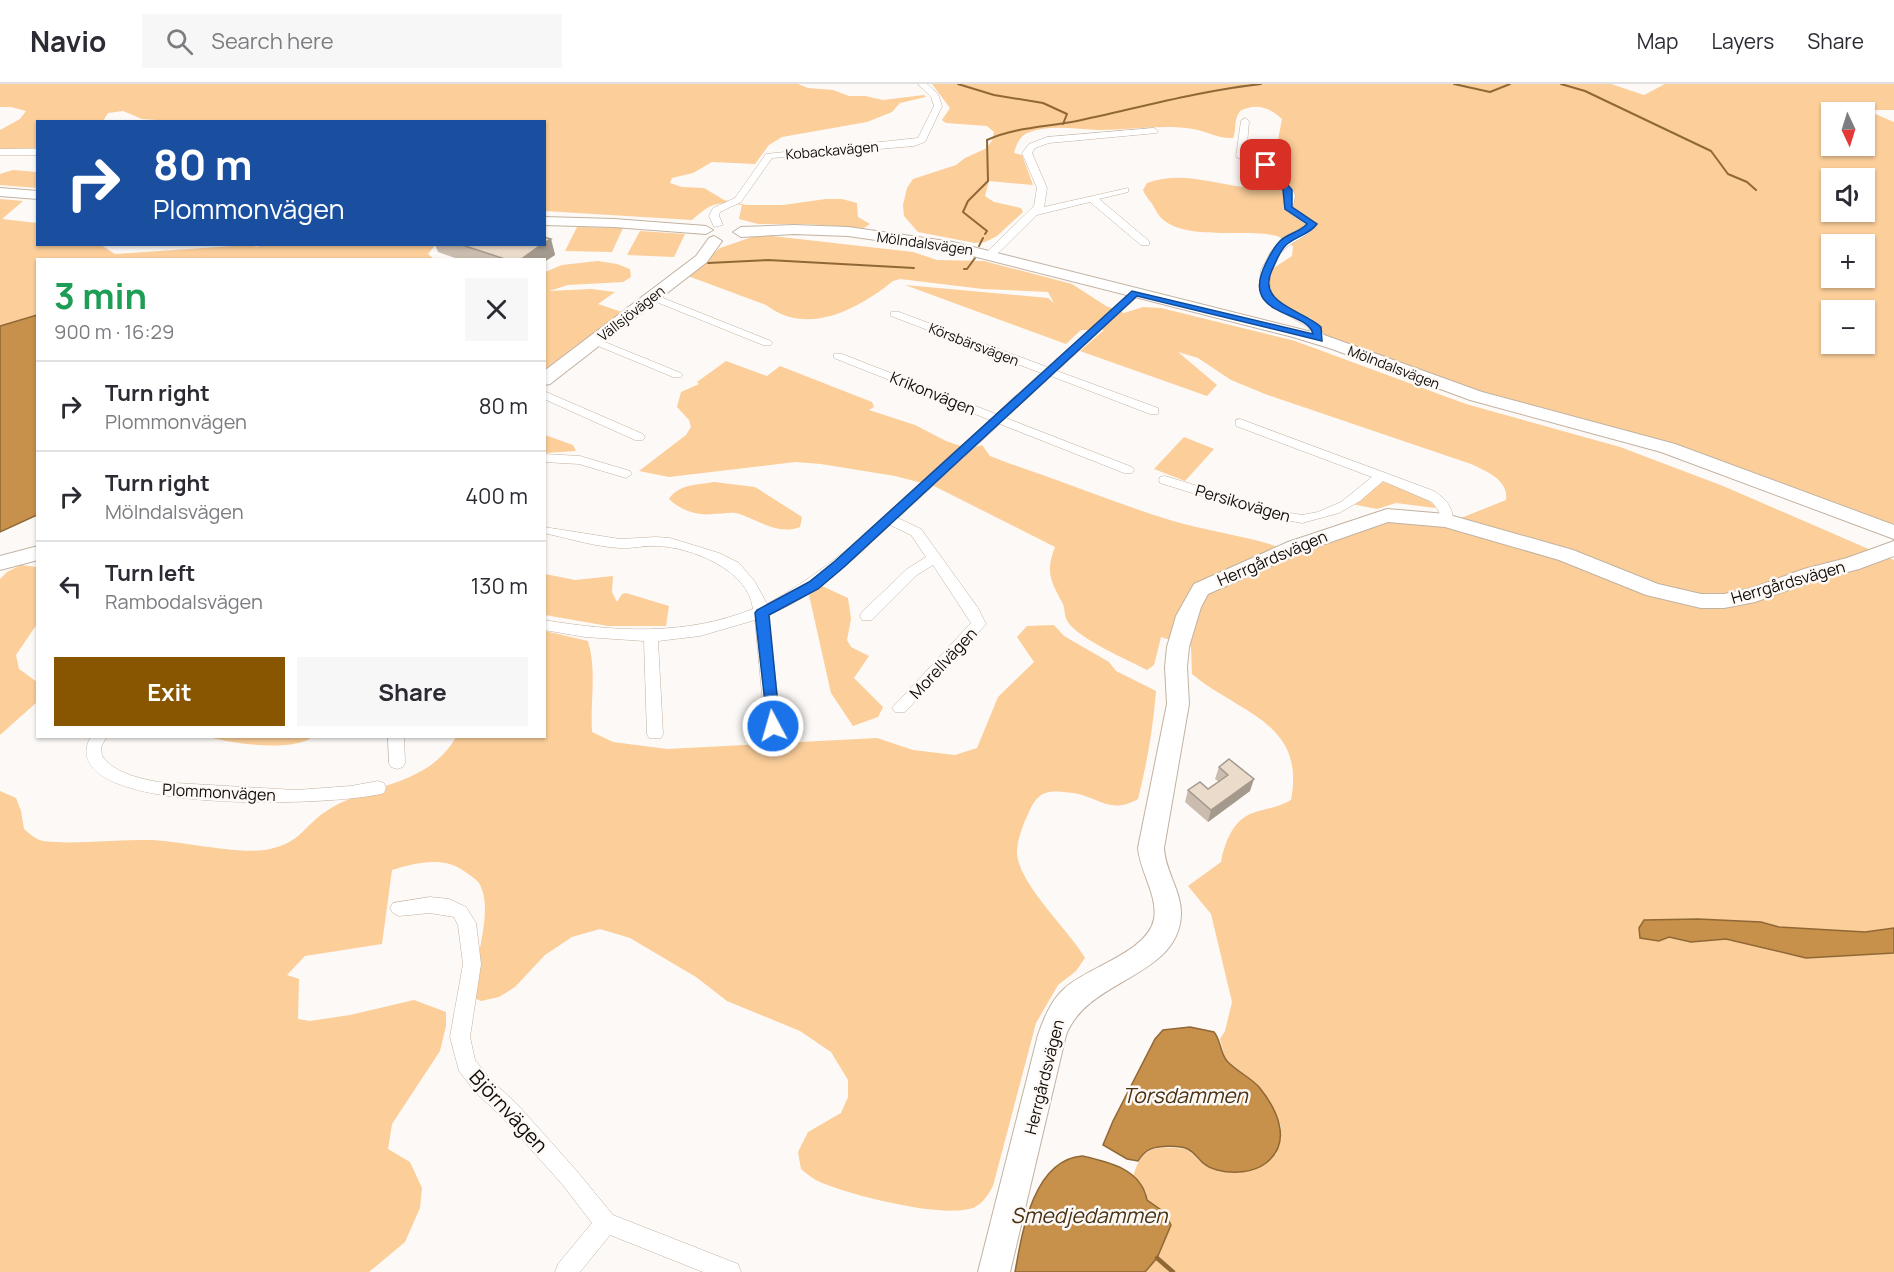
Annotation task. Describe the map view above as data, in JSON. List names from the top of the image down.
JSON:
{
  "streets": {
    "street": [
      "Kobackavägen",
      "Mölndalsvägen",
      "Vällsjövägen",
      "Körsbärsvägen",
      "Krikonvägen",
      "Persikovägen",
      "Herrgårdsvägen",
      "Morellvägen",
      "Plommonvägen",
      "Björnvägen"
    ]
  },
  "crossings": [
    ["Kobackavägen", "Mölndalsvägen"],
    ["Kobackavägen", "Vällsjövägen"],
    ["Mölndalsvägen", "Vällsjövägen"]
  ],
  "water": ["Torsdammen", "Smedjedammen"],
  "north": "bottom",
  "page": {
    "header": "Navio",
    "search": "Search here",
    "nav": ["Map", "Layers", "Share"],
    "map_buttons": ["+", "−"],
    "turn": ["80 m", "Plommonvägen"],
    "heading": ["3 min", "900 m · 16:29"],
    "list": [
      {
        "name": "Turn right",
        "note": "Plommonvägen",
        "value": "80 m"
      },
      {
        "name": "Turn right",
        "note": "Mölndalsvägen",
        "value": "400 m"
      },
      {
        "name": "Turn left",
        "note": "Rambodalsvägen",
        "value": "130 m"
      }
    ],
    "buttons": ["Exit", "Share"]
  }
}
